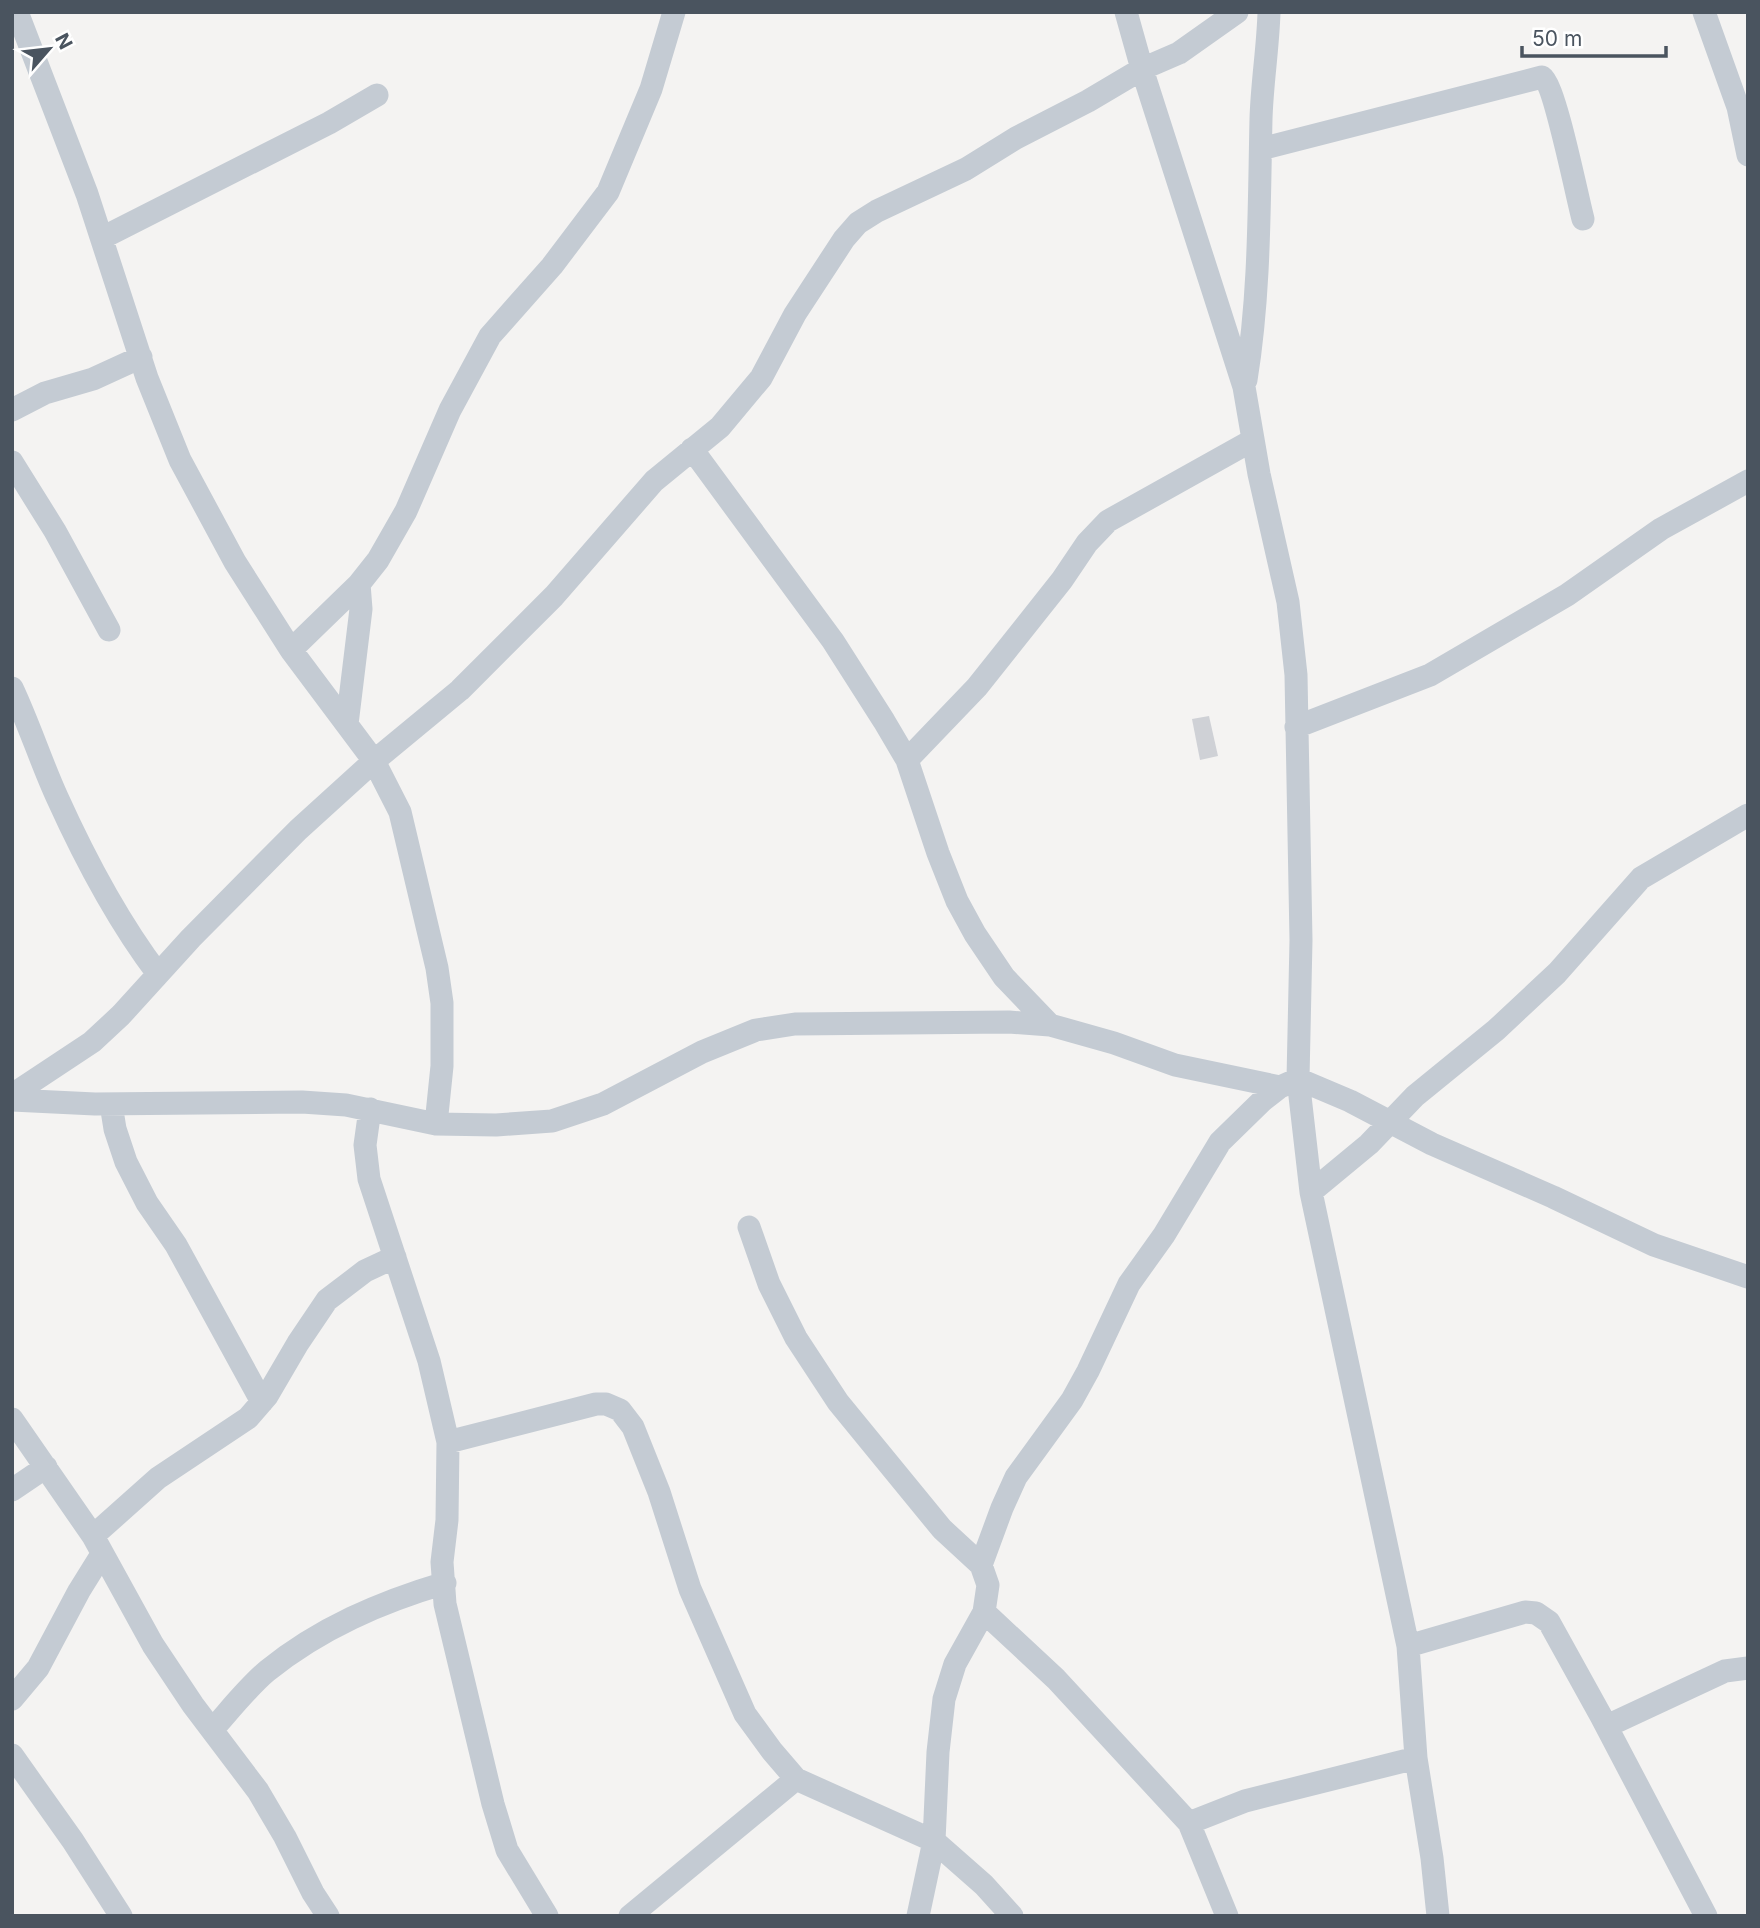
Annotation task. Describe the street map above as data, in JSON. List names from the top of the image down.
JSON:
{
  "scale_bar": "50 m",
  "north": "top right"
}
